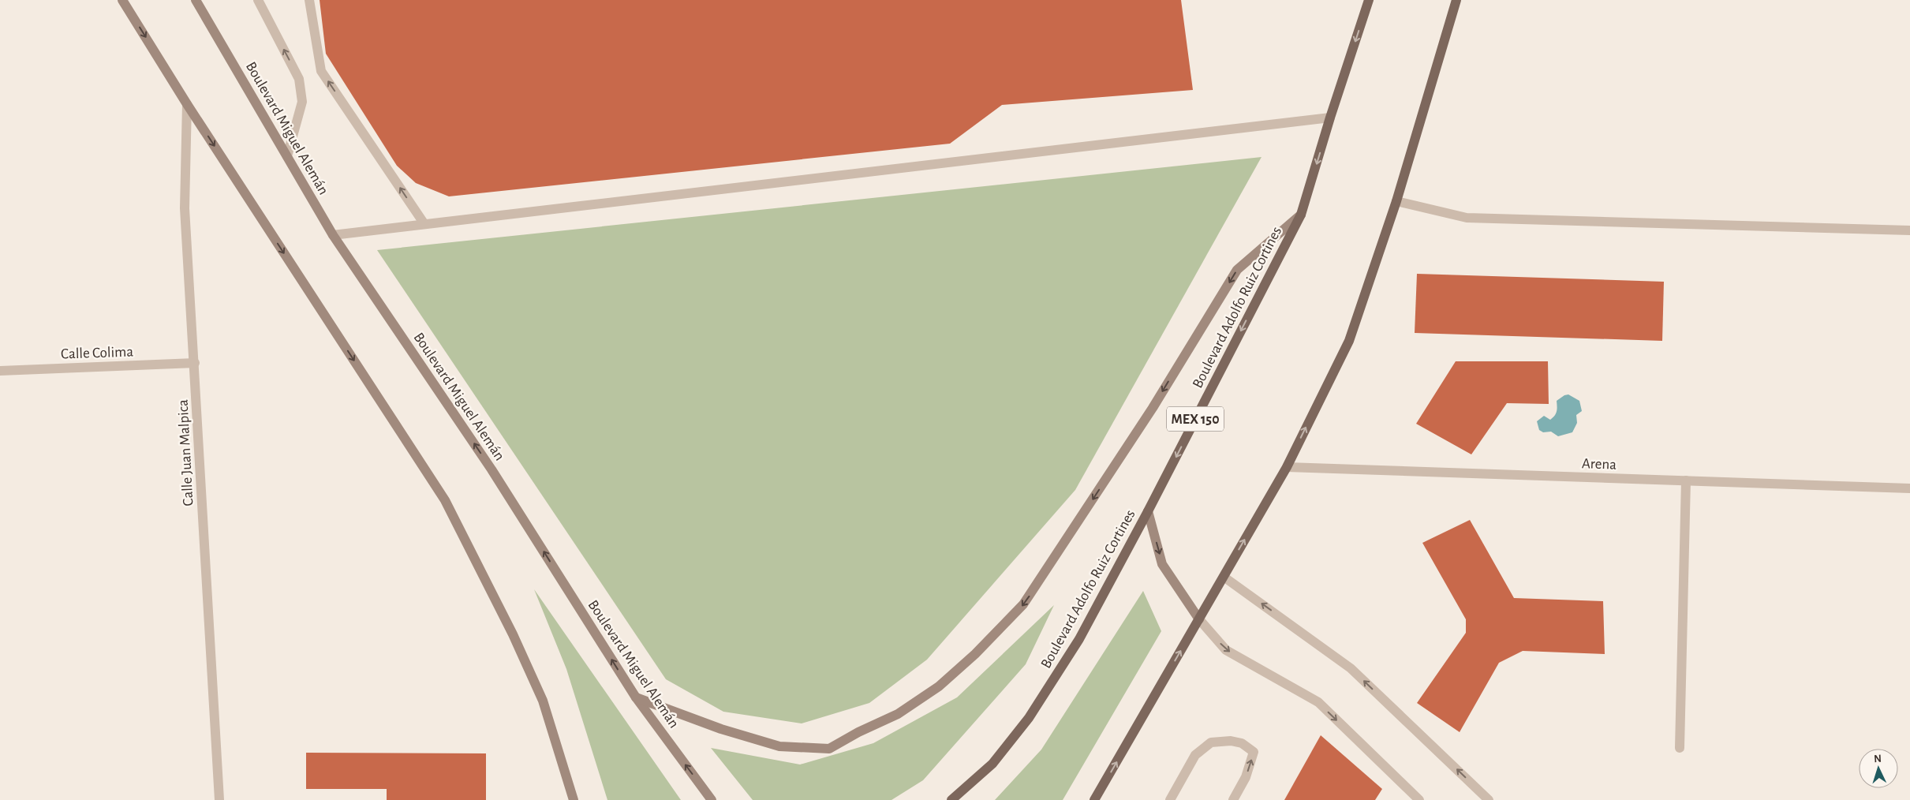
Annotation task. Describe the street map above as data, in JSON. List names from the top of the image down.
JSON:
{
  "streets": {
    "main road": ["Boulevard Miguel Alemán", "Boulevard Adolfo Ruiz Cortines", "MEX 150"],
    "street": ["Calle Colima", "Calle Juan Malpica", "Arena"]
  },
  "crossings": [
    ["Calle Colima", "Calle Juan Malpica"]
  ],
  "north": "top"
}
